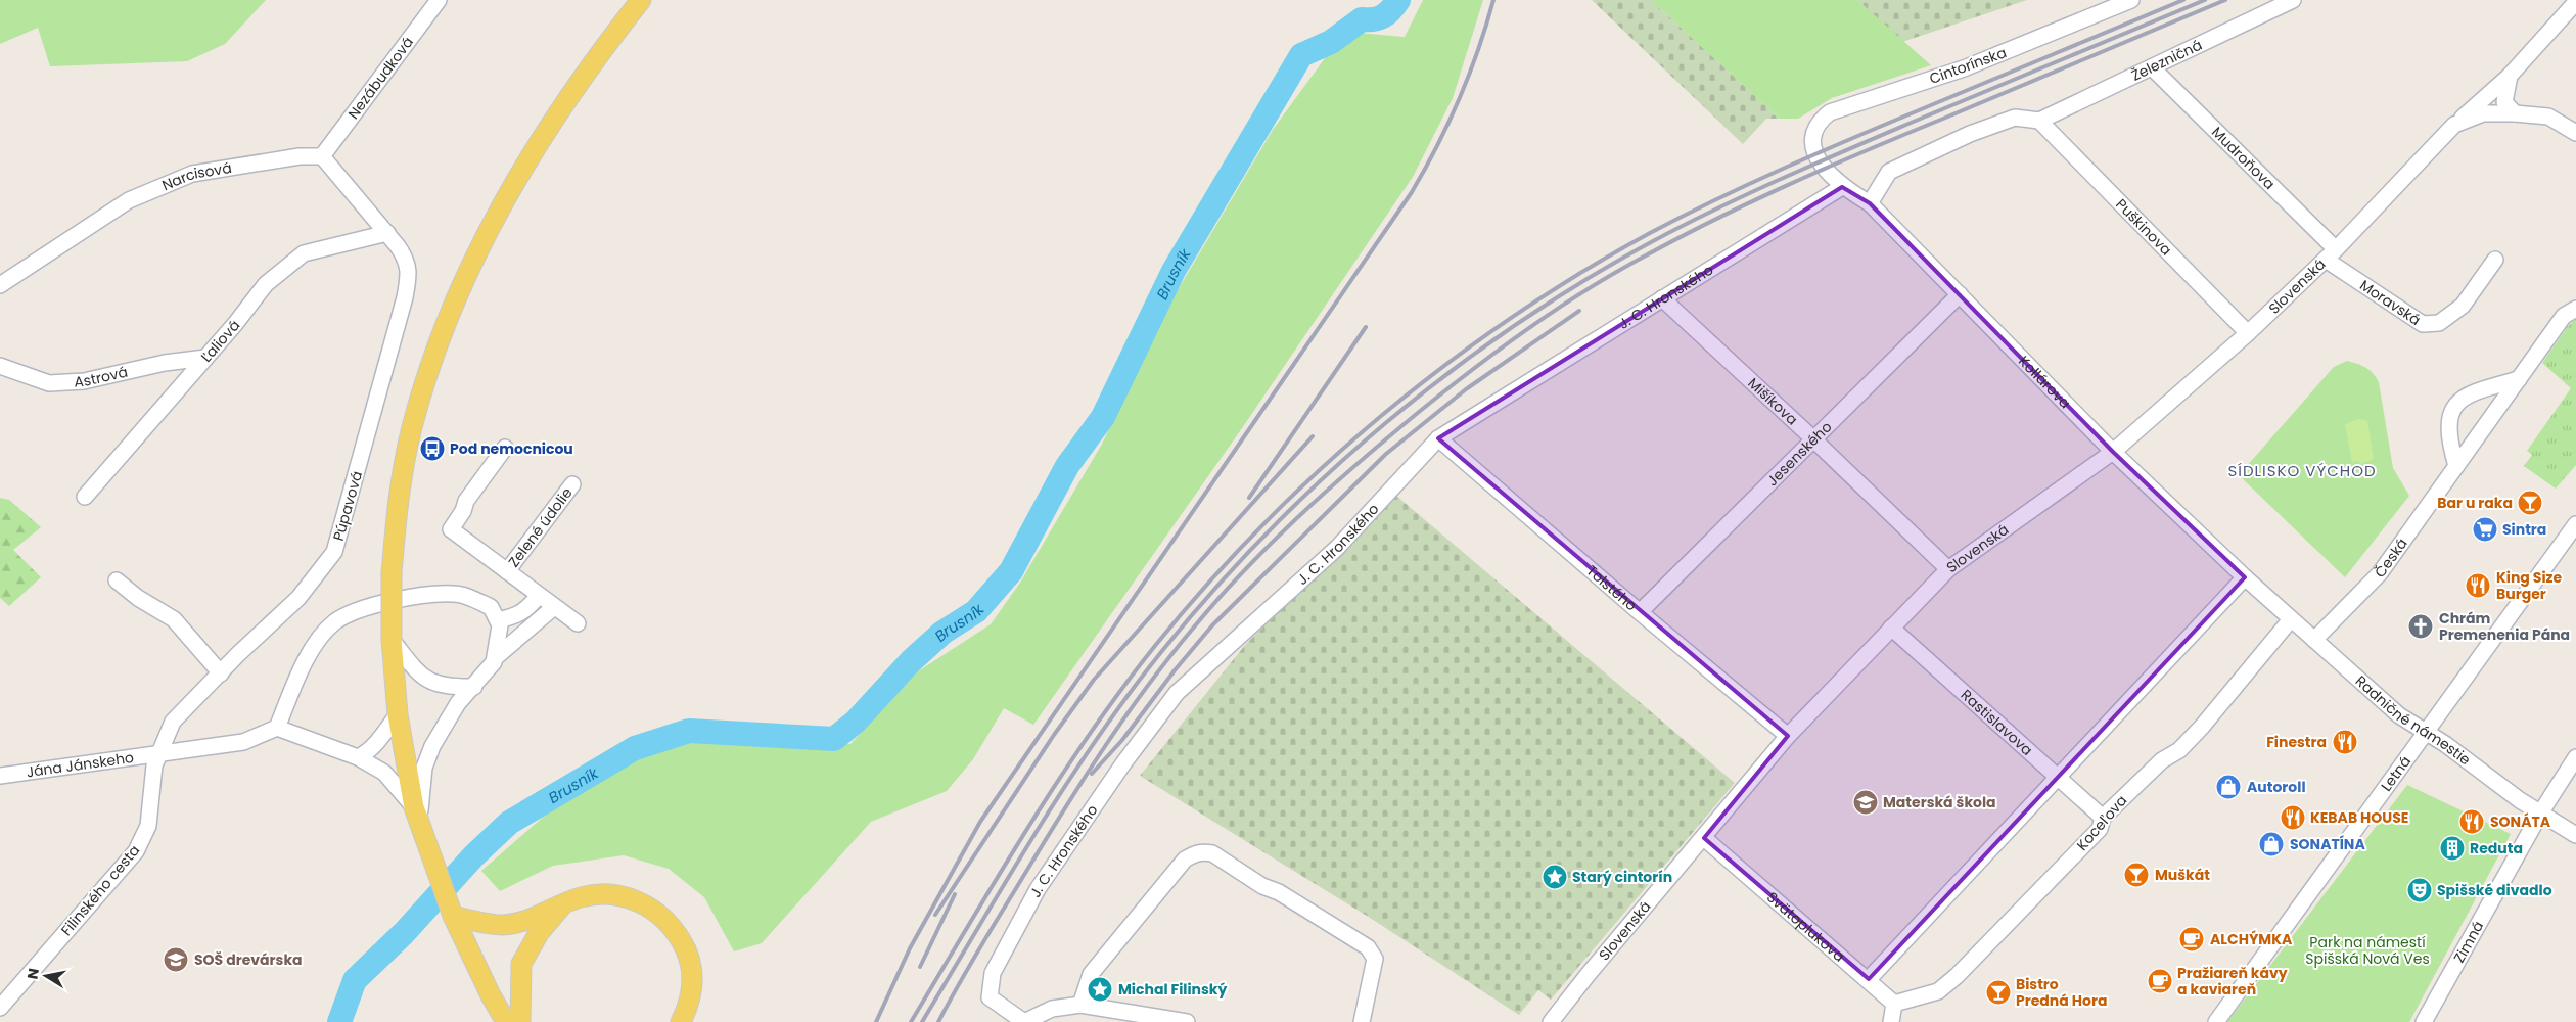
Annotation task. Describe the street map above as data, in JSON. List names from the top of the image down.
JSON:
{
  "streets": {
    "street": [
      "Železničná",
      "Cintorínska",
      "Nezábudková",
      "Mudroňova",
      "Narcisová",
      "Puškinova",
      "Slovenská",
      "J. C. Hronského",
      "Moravská",
      "Ľaliová",
      "Astrová",
      "Kollárova",
      "Mišíkova",
      "Jesenského",
      "Púpavová",
      "Zelené údolie",
      "Česká",
      "Tolstého",
      "Radničné námestie",
      "Rastislavova",
      "Jána Jánskeho",
      "Letná",
      "Koceľova",
      "Filinského cesta",
      "Svätoplukova",
      "Zimná"
    ]
  },
  "crossings": [
    ["Železničná", "Mudroňova"],
    ["Železničná", "Puškinova"],
    ["Cintorínska", "Kollárova"],
    ["Nezábudková", "Narcisová"],
    ["Mudroňova", "Slovenská"],
    ["Mudroňova", "Moravská"],
    ["Puškinova", "Slovenská"],
    ["Slovenská", "Moravská"],
    ["Slovenská", "Kollárova"],
    ["Slovenská", "Mišíkova"],
    ["Slovenská", "Tolstého"],
    ["Slovenská", "Rastislavova"],
    ["Slovenská", "Svätoplukova"],
    ["J. C. Hronského", "Kollárova"],
    ["J. C. Hronského", "Mišíkova"],
    ["J. C. Hronského", "Tolstého"],
    ["Ľaliová", "Astrová"],
    ["Ľaliová", "Púpavová"],
    ["Kollárova", "Jesenského"],
    ["Kollárova", "Radničné námestie"],
    ["Kollárova", "Koceľova"],
    ["Mišíkova", "Jesenského"],
    ["Jesenského", "Tolstého"],
    ["Púpavová", "Jána Jánskeho"],
    ["Púpavová", "Filinského cesta"],
    ["Česká", "Radničné námestie"],
    ["Radničné námestie", "Letná"],
    ["Radničné námestie", "Koceľova"],
    ["Radničné námestie", "Zimná"],
    ["Rastislavova", "Koceľova"],
    ["Jána Jánskeho", "Filinského cesta"],
    ["Koceľova", "Svätoplukova"]
  ],
  "districts": ["SÍDLISKO VÝCHOD"],
  "water": ["Brusník"],
  "parks": ["Park na námestí Spišská Nová Ves"],
  "places": {
    "bus stop": ["Pod nemocnicou"],
    "bar": ["Bar u raka", "Muškát", "Bistro Predná Hora"],
    "supermarket": ["Sintra"],
    "restaurant": [
      "King Size Burger",
      "Finestra",
      "KEBAB HOUSE",
      "SONÁTA"
    ],
    "church": ["Chrám Premenenia Pána"],
    "shop": ["Autoroll", "SONATÍNA"],
    "school or university": ["Materská škola", "SOŠ drevárska"],
    "building": ["Reduta"],
    "place": ["Starý cintorín", "Michal Filinský"],
    "theatre": ["Spišské divadlo"],
    "cafe": ["ALCHÝMKA", "Pražiareň kávy a kaviareň"]
  },
  "north": "left"
}
